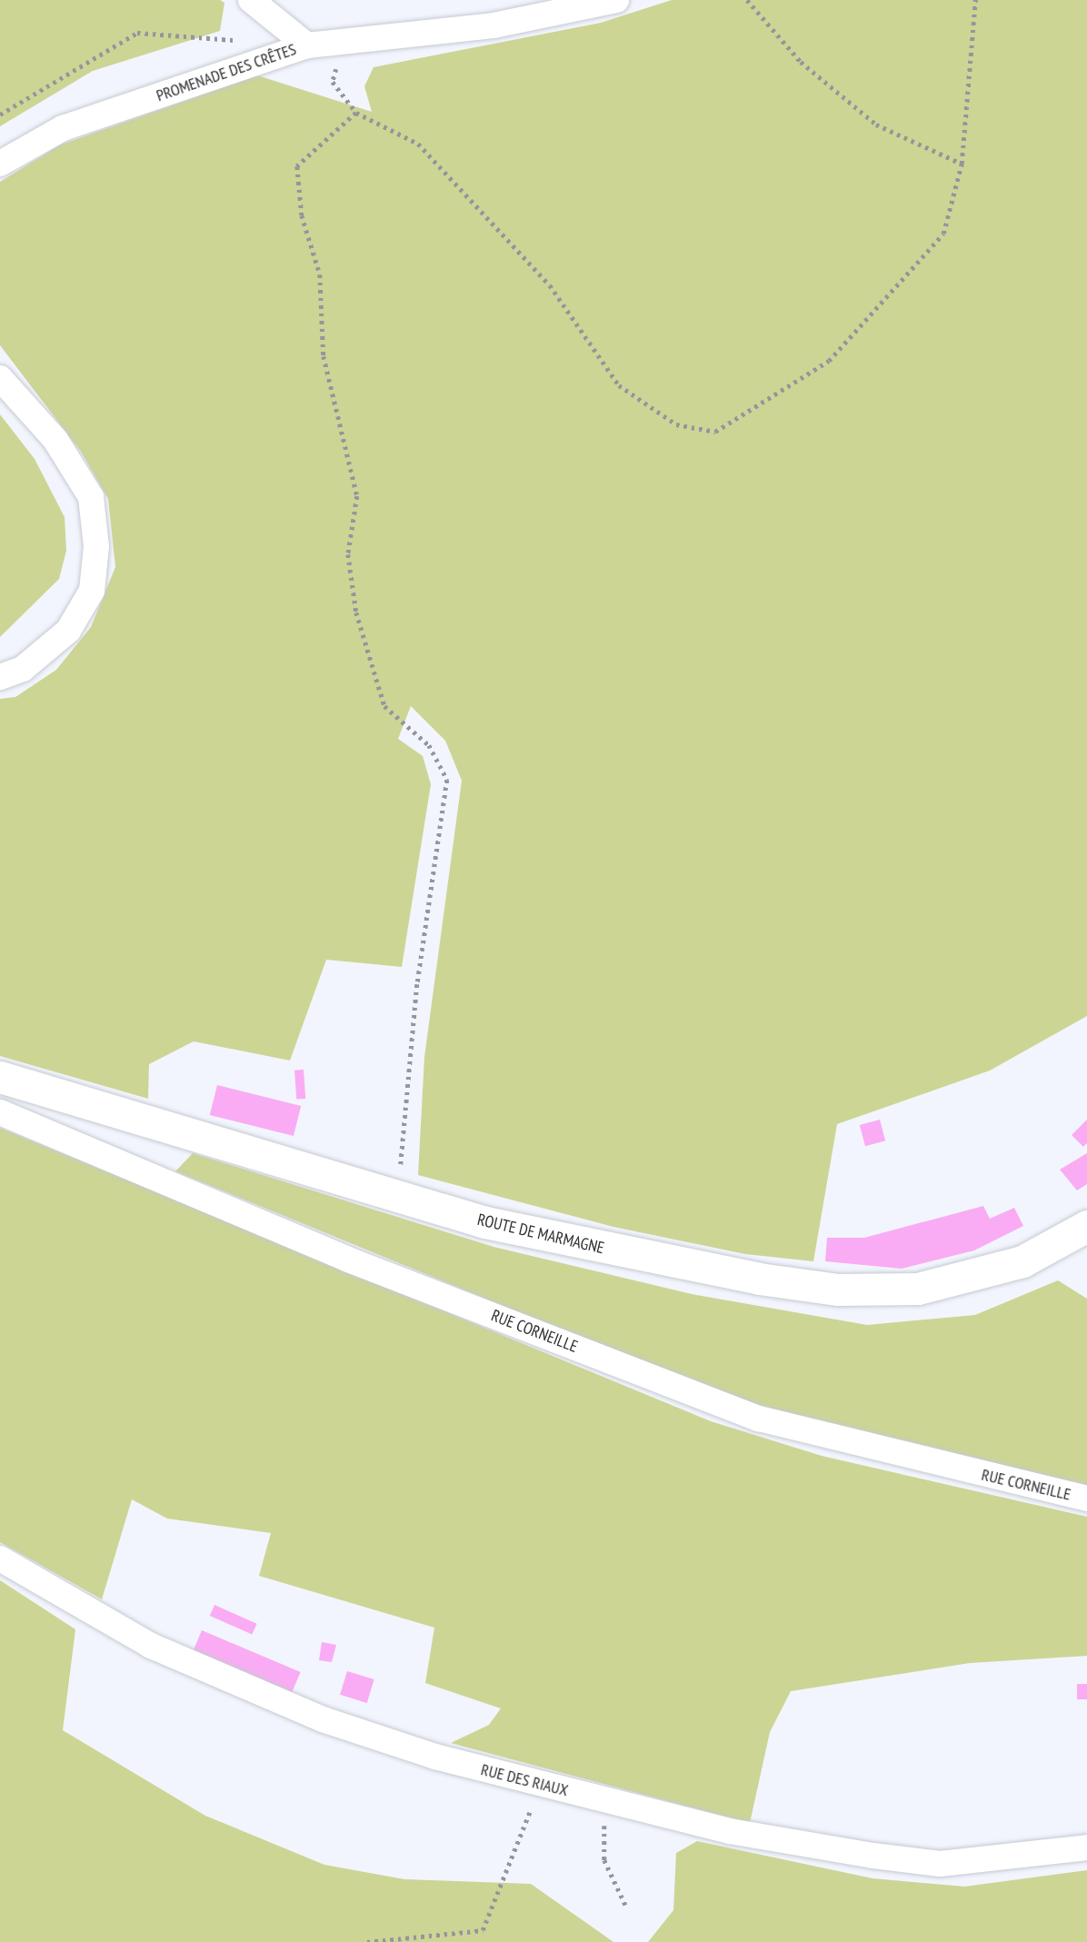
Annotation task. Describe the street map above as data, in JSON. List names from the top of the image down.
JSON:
{
  "streets": {
    "street": [
      "PROMENADE DES CRÊTES",
      "ROUTE DE MARMAGNE",
      "RUE CORNEILLE",
      "RUE DES RIAUX"
    ]
  }
}
